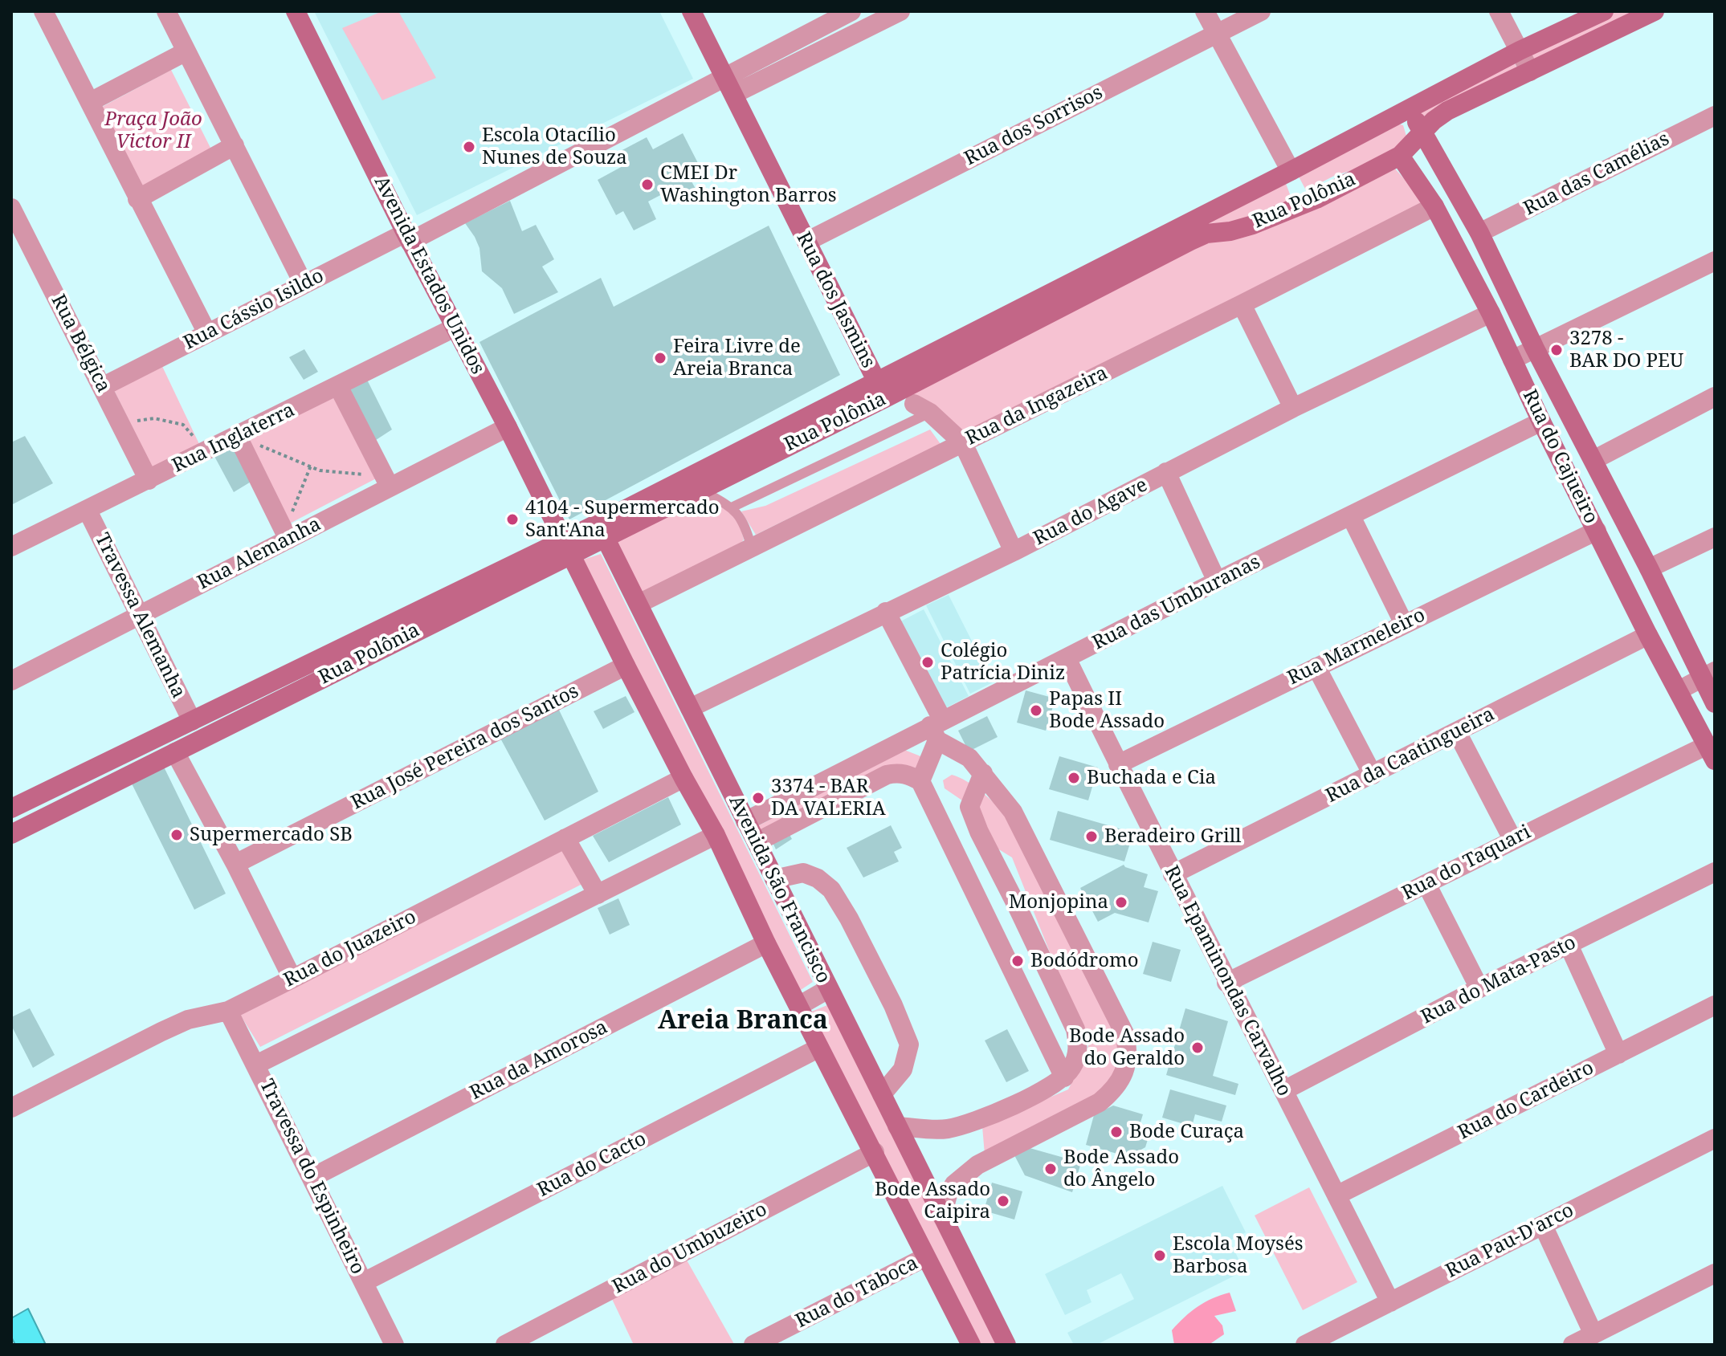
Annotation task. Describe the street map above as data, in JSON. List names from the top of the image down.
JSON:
{
  "streets": {
    "street": [
      "Rua dos Sorrisos",
      "Rua das Camélias",
      "Rua Polônia",
      "Avenida Estados Unidos",
      "Rua dos Jasmins",
      "Rua Cássio Isildo",
      "Rua Bélgica",
      "Rua da Ingazeira",
      "Rua Inglaterra",
      "Rua do Cajueiro",
      "Rua do Agave",
      "Rua Alemanha",
      "Rua das Umburanas",
      "Travessa Alemanha",
      "Rua Marmeleiro",
      "Rua José Pereira dos Santos",
      "Rua da Caatingueira",
      "Rua do Taquari",
      "Avenida São Francisco",
      "Rua do Juazeiro",
      "Rua do Mata-Pasto",
      "Rua Epaminondas Carvalho",
      "Rua da Amorosa",
      "Rua do Cardeiro",
      "Rua do Cacto",
      "Travessa do Espinheiro",
      "Rua Pau-D'arco",
      "Rua do Umbuzeiro",
      "Rua do Taboca"
    ]
  },
  "crossings": [
    ["Rua dos Sorrisos", "Rua dos Jasmins"],
    ["Rua das Camélias", "Rua do Cajueiro"],
    ["Rua Polônia", "Avenida Estados Unidos"],
    ["Rua Polônia", "Rua dos Jasmins"],
    ["Rua Polônia", "Rua do Cajueiro"],
    ["Rua Polônia", "Travessa Alemanha"],
    ["Rua Polônia", "Avenida São Francisco"],
    ["Avenida Estados Unidos", "Rua Cássio Isildo"],
    ["Avenida Estados Unidos", "Rua Inglaterra"],
    ["Avenida Estados Unidos", "Rua Alemanha"],
    ["Avenida Estados Unidos", "Avenida São Francisco"],
    ["Rua dos Jasmins", "Rua Cássio Isildo"],
    ["Rua Cássio Isildo", "Rua Bélgica"],
    ["Rua Bélgica", "Rua Inglaterra"],
    ["Rua da Ingazeira", "Rua do Cajueiro"],
    ["Rua da Ingazeira", "Avenida São Francisco"],
    ["Rua Inglaterra", "Travessa Alemanha"],
    ["Rua do Cajueiro", "Rua do Agave"],
    ["Rua do Cajueiro", "Rua das Umburanas"],
    ["Rua do Cajueiro", "Rua Marmeleiro"],
    ["Rua do Cajueiro", "Rua da Caatingueira"],
    ["Rua do Cajueiro", "Rua do Taquari"],
    ["Rua do Agave", "Avenida São Francisco"],
    ["Rua Alemanha", "Travessa Alemanha"],
    ["Rua das Umburanas", "Avenida São Francisco"],
    ["Rua das Umburanas", "Rua Epaminondas Carvalho"],
    ["Rua Marmeleiro", "Rua Epaminondas Carvalho"],
    ["Rua José Pereira dos Santos", "Avenida São Francisco"],
    ["Rua da Caatingueira", "Rua Epaminondas Carvalho"],
    ["Rua do Taquari", "Rua Epaminondas Carvalho"],
    ["Avenida São Francisco", "Rua do Juazeiro"],
    ["Avenida São Francisco", "Rua da Amorosa"],
    ["Avenida São Francisco", "Rua do Cacto"],
    ["Avenida São Francisco", "Rua do Umbuzeiro"],
    ["Avenida São Francisco", "Rua do Taboca"],
    ["Rua do Juazeiro", "Travessa do Espinheiro"],
    ["Rua do Mata-Pasto", "Rua Epaminondas Carvalho"],
    ["Rua Epaminondas Carvalho", "Rua do Cardeiro"],
    ["Rua Epaminondas Carvalho", "Rua Pau-D'arco"],
    ["Rua da Amorosa", "Travessa do Espinheiro"],
    ["Rua do Cacto", "Travessa do Espinheiro"]
  ],
  "districts": ["Areia Branca"],
  "parks": ["Praça João Victor II"],
  "places": [
    "Escola Otacílio Nunes de Souza",
    "CMEI Dr Washington Barros",
    "3278 - BAR DO PEU",
    "Feira Livre de Areia Branca",
    "4104 - Supermercado Sant'Ana",
    "Colégio Patrícia Diniz",
    "Papas II Bode Assado",
    "Buchada e Cia",
    "3374 - BAR DA VALERIA",
    "Supermercado SB",
    "Beradeiro Grill",
    "Monjopina",
    "Bodódromo",
    "Bode Assado do Geraldo",
    "Bode Curaça",
    "Bode Assado do Ângelo",
    "Bode Assado Caipira",
    "Escola Moysés Barbosa"
  ]
}
